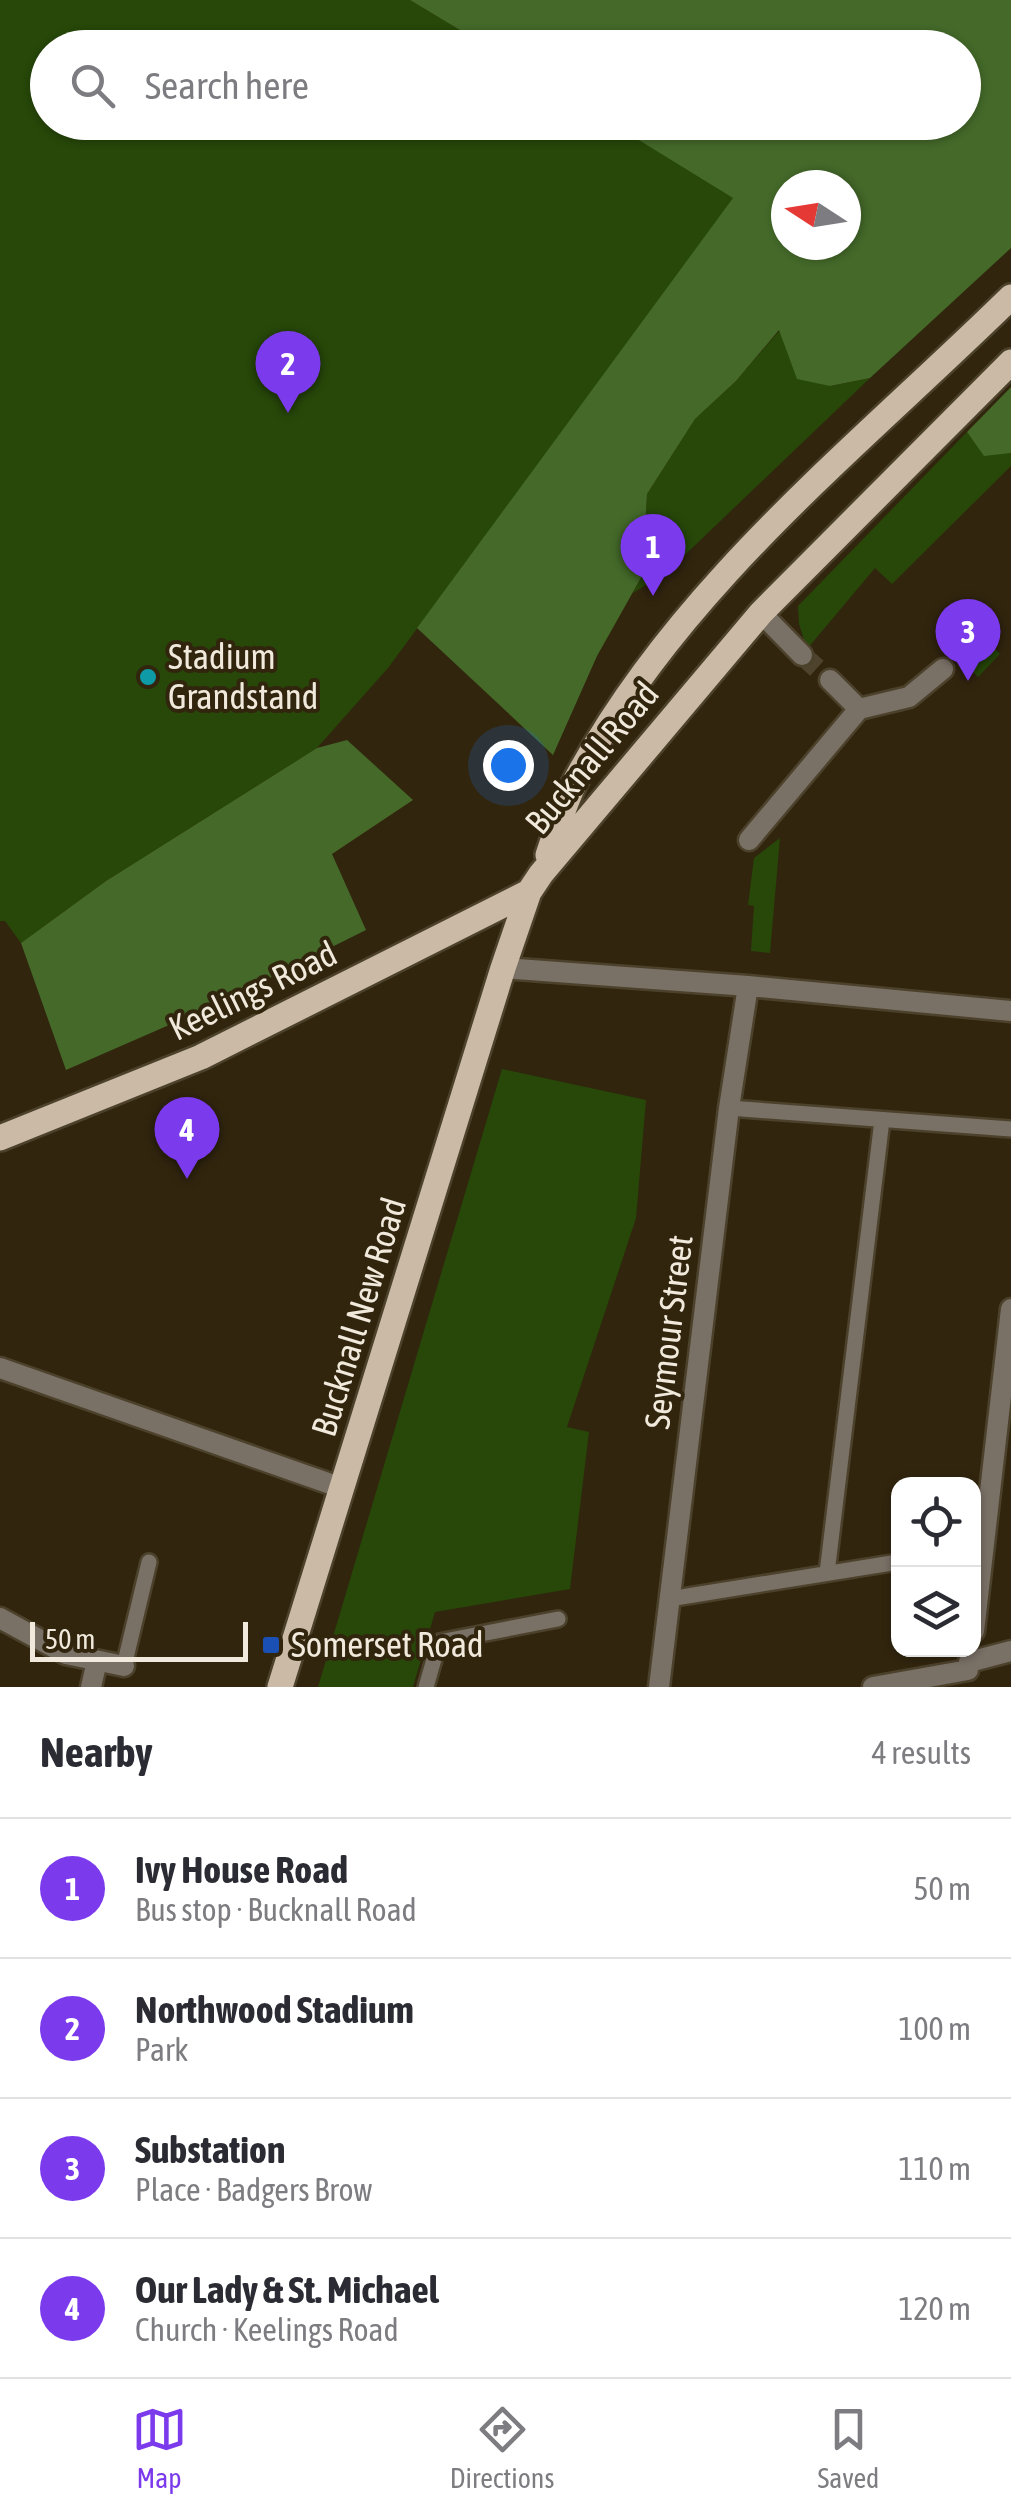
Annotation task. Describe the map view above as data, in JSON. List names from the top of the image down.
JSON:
{
  "streets": {
    "main road": ["Bucknall Road", "Keelings Road", "Bucknall New Road"],
    "street": ["Seymour Street"]
  },
  "crossings": [
    ["Bucknall Road", "Keelings Road"],
    ["Bucknall Road", "Bucknall New Road"],
    ["Keelings Road", "Bucknall New Road"]
  ],
  "places": {
    "other": ["Stadium Grandstand"],
    "transit": ["Somerset Road"]
  },
  "scale_bar": "50 m",
  "north": "left",
  "page": {
    "search": "Search here",
    "pins": [
      "2",
      "1",
      "3",
      "4"
    ],
    "scale": "50 m",
    "heading": ["Nearby", "4 results"],
    "list": [
      {
        "mark": "1",
        "name": "Ivy House Road",
        "note": "Bus stop · Bucknall Road",
        "value": "50 m"
      },
      {
        "mark": "2",
        "name": "Northwood Stadium",
        "note": "Park",
        "value": "100 m"
      },
      {
        "mark": "3",
        "name": "Substation",
        "note": "Place · Badgers Brow",
        "value": "110 m"
      },
      {
        "mark": "4",
        "name": "Our Lady & St. Michael",
        "note": "Church · Keelings Road",
        "value": "120 m"
      }
    ],
    "nav": ["Map", "Directions", "Saved"]
  }
}
